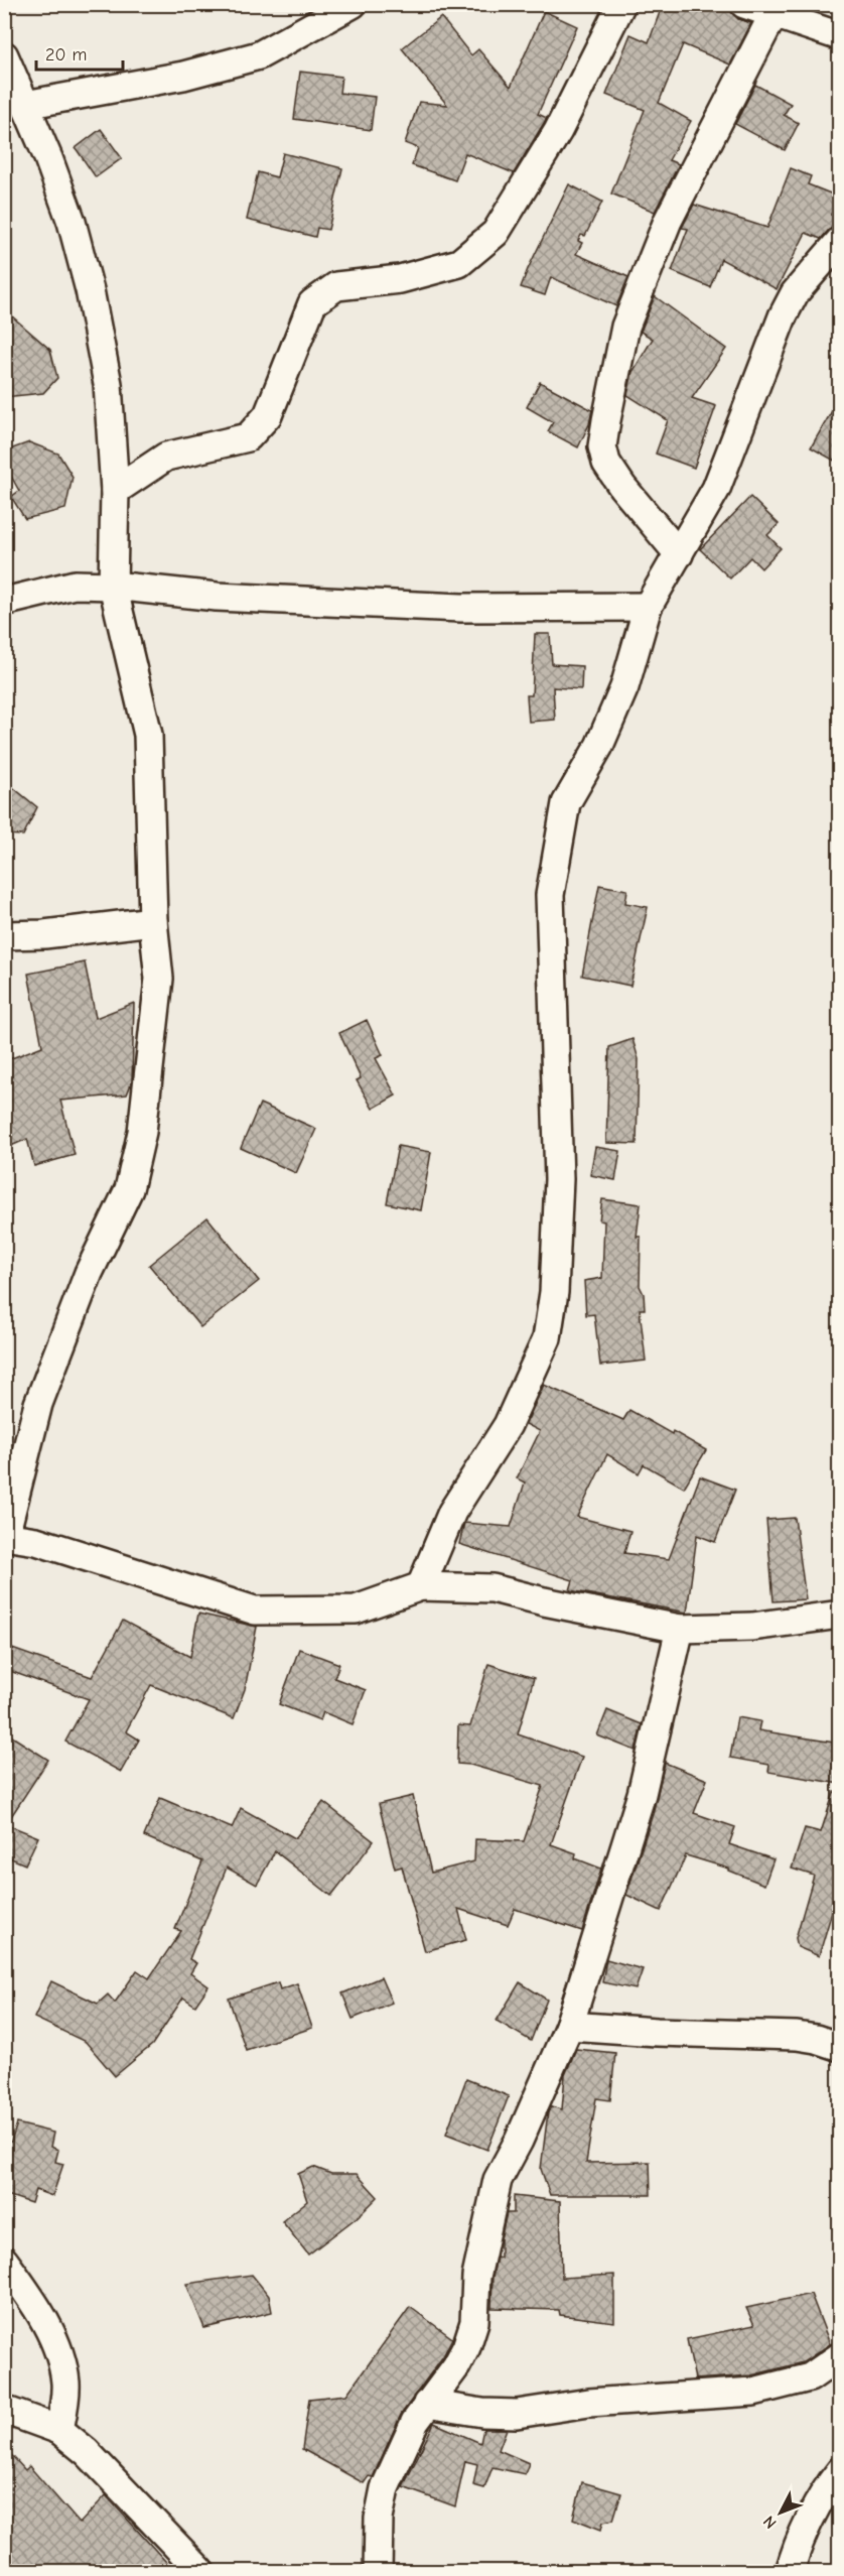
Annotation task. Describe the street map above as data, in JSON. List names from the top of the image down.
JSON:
{
  "scale_bar": "20 m",
  "north": "bottom left"
}
